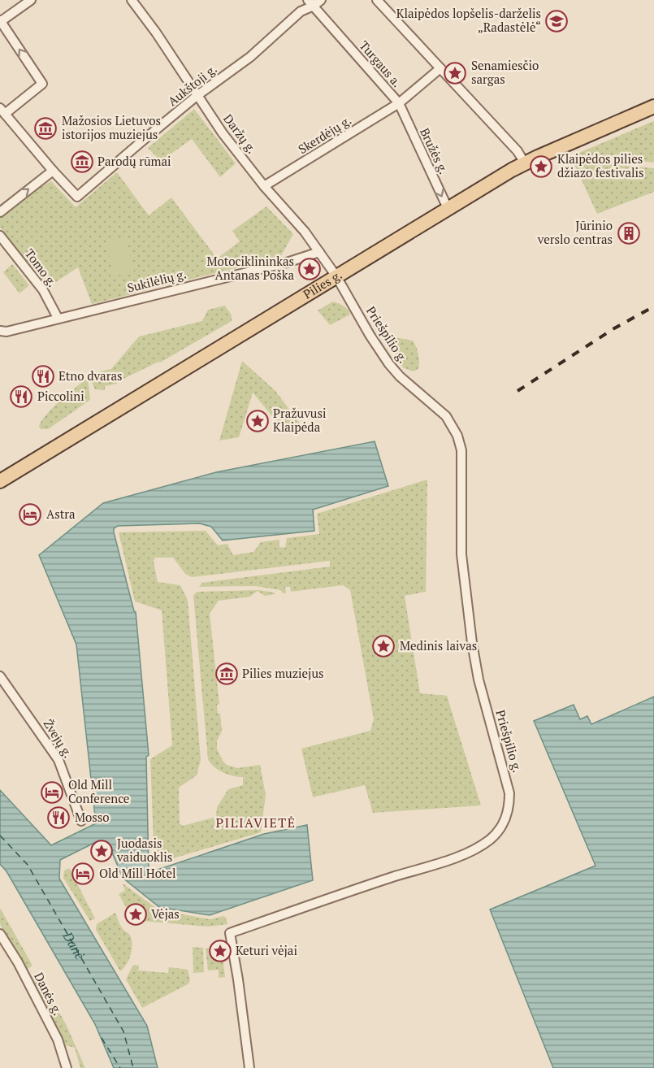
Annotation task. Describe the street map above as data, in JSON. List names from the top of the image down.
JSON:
{
  "streets": {
    "main road": ["Pilies g."],
    "street": [
      "Turgaus a.",
      "Aukštoji g.",
      "Daržų g.",
      "Skerdėjų g.",
      "Bružės g.",
      "Tomo g.",
      "Sukilėlių g.",
      "Priešpilio g.",
      "Žvejų g.",
      "Danės g."
    ]
  },
  "crossings": [
    ["Turgaus a.", "Aukštoji g."],
    ["Turgaus a.", "Skerdėjų g."],
    ["Turgaus a.", "Bružės g."],
    ["Aukštoji g.", "Daržų g."],
    ["Daržų g.", "Skerdėjų g."],
    ["Daržų g.", "Sukilėlių g."],
    ["Daržų g.", "Pilies g."],
    ["Daržų g.", "Priešpilio g."],
    ["Skerdėjų g.", "Bružės g."],
    ["Bružės g.", "Pilies g."],
    ["Tomo g.", "Sukilėlių g."],
    ["Pilies g.", "Priešpilio g."]
  ],
  "districts": ["PILIAVIETĖ"],
  "water": ["Danė"],
  "places": {
    "school or university": ["Klaipėdos lopšelis-darželis „Radastėlė“"],
    "place": [
      "Senamiesčio sargas",
      "Klaipėdos pilies džiazo festivalis",
      "Motociklininkas Antanas Poška",
      "Pražuvusi Klaipėda",
      "Medinis laivas",
      "Juodasis vaiduoklis",
      "Vėjas",
      "Keturi vėjai"
    ],
    "museum": ["Mažosios Lietuvos istorijos muziejus", "Parodų rūmai", "Pilies muziejus"],
    "building": ["Jūrinio verslo centras"],
    "restaurant": ["Etno dvaras", "Piccolini", "Mosso"],
    "hotel": ["Astra", "Old Mill Conference", "Old Mill Hotel"]
  }
}
